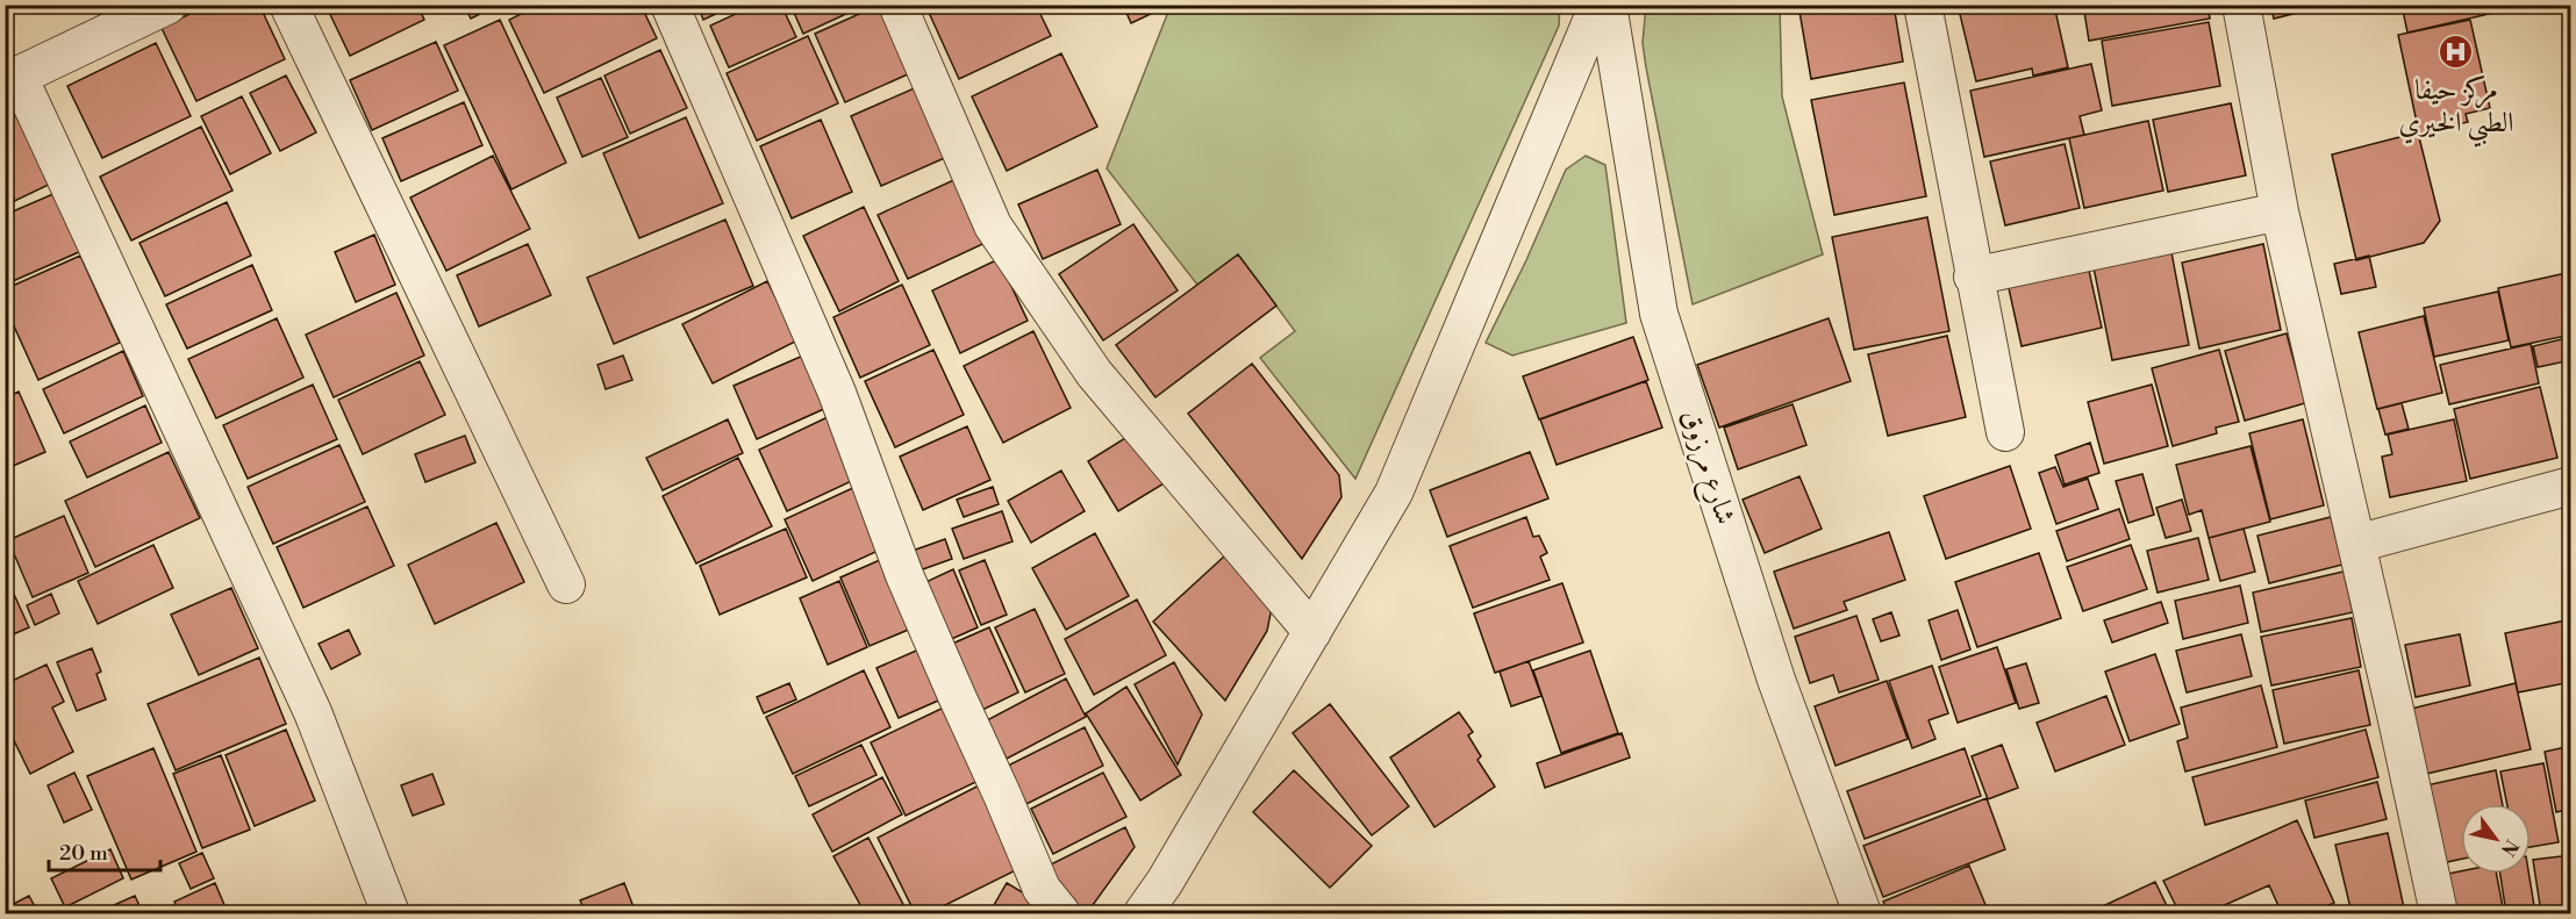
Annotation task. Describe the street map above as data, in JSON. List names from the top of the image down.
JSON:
{
  "streets": {
    "street": ["شارع مرزوق"]
  },
  "places": {
    "hospital": ["مركز حيفا الطبي الخيري"]
  },
  "scale_bar": "20 m",
  "north": "bottom right"
}
